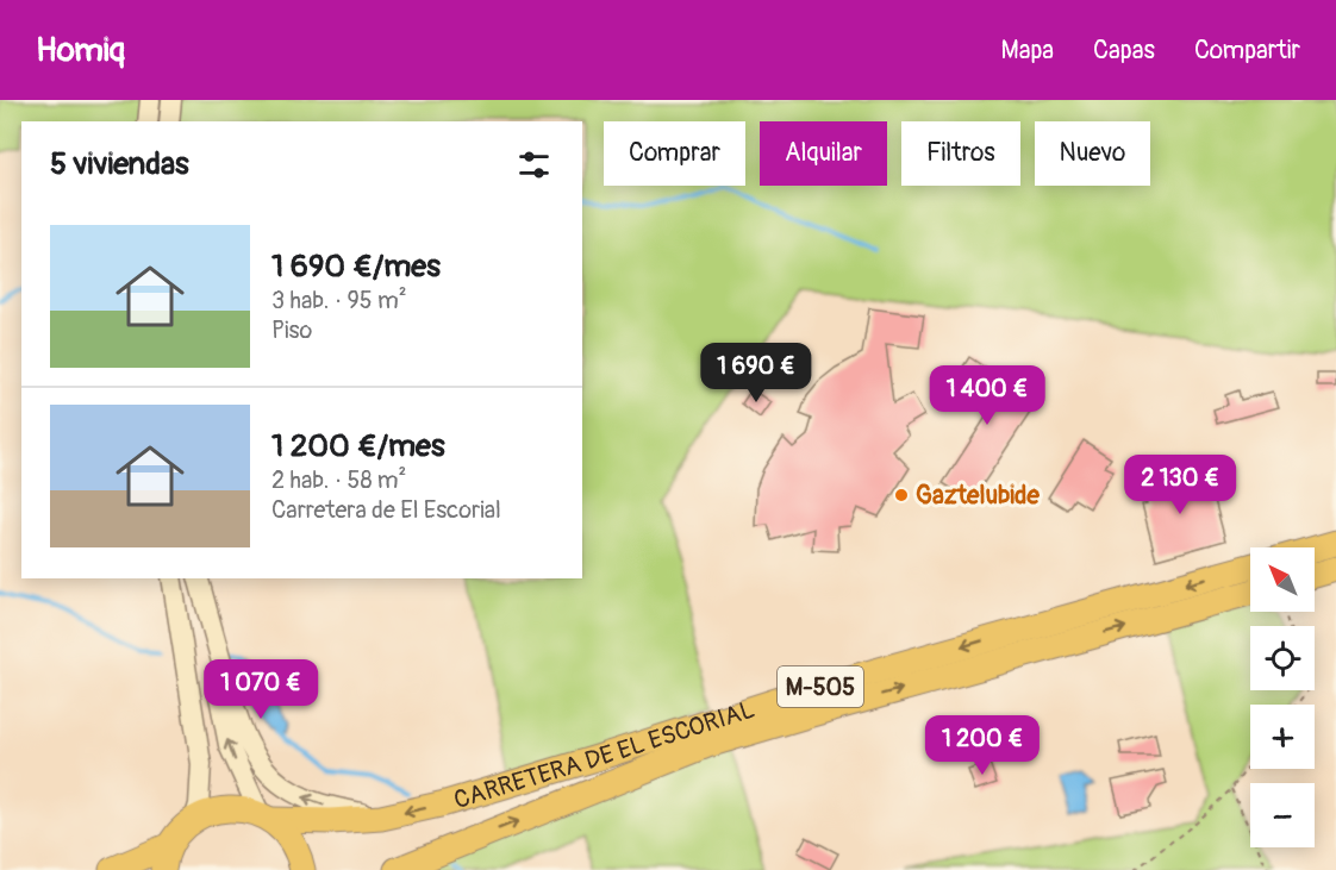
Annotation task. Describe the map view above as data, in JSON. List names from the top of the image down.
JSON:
{
  "streets": {
    "highway": ["M-505", "CARRETERA DE EL ESCORIAL"]
  },
  "crossings": [
    ["M-505", "CARRETERA DE EL ESCORIAL"]
  ],
  "places": ["Gaztelubide"],
  "north": "top left",
  "page": {
    "header": "Homiq",
    "nav": ["Mapa", "Capas", "Compartir"],
    "chip": [
      "Comprar",
      "Alquilar",
      "Filtros",
      "Nuevo"
    ],
    "heading": "5 viviendas",
    "list": [
      {
        "name": "1 690 €/mes",
        "note": "3 hab. · 95 m² · Piso"
      },
      {
        "name": "1 200 €/mes",
        "note": "2 hab. · 58 m² · Carretera de El Escorial"
      }
    ],
    "price": [
      "1 690 €",
      "1 400 €",
      "2 130 €",
      "1 070 €",
      "1 200 €"
    ],
    "map_buttons": ["+", "−"]
  }
}
